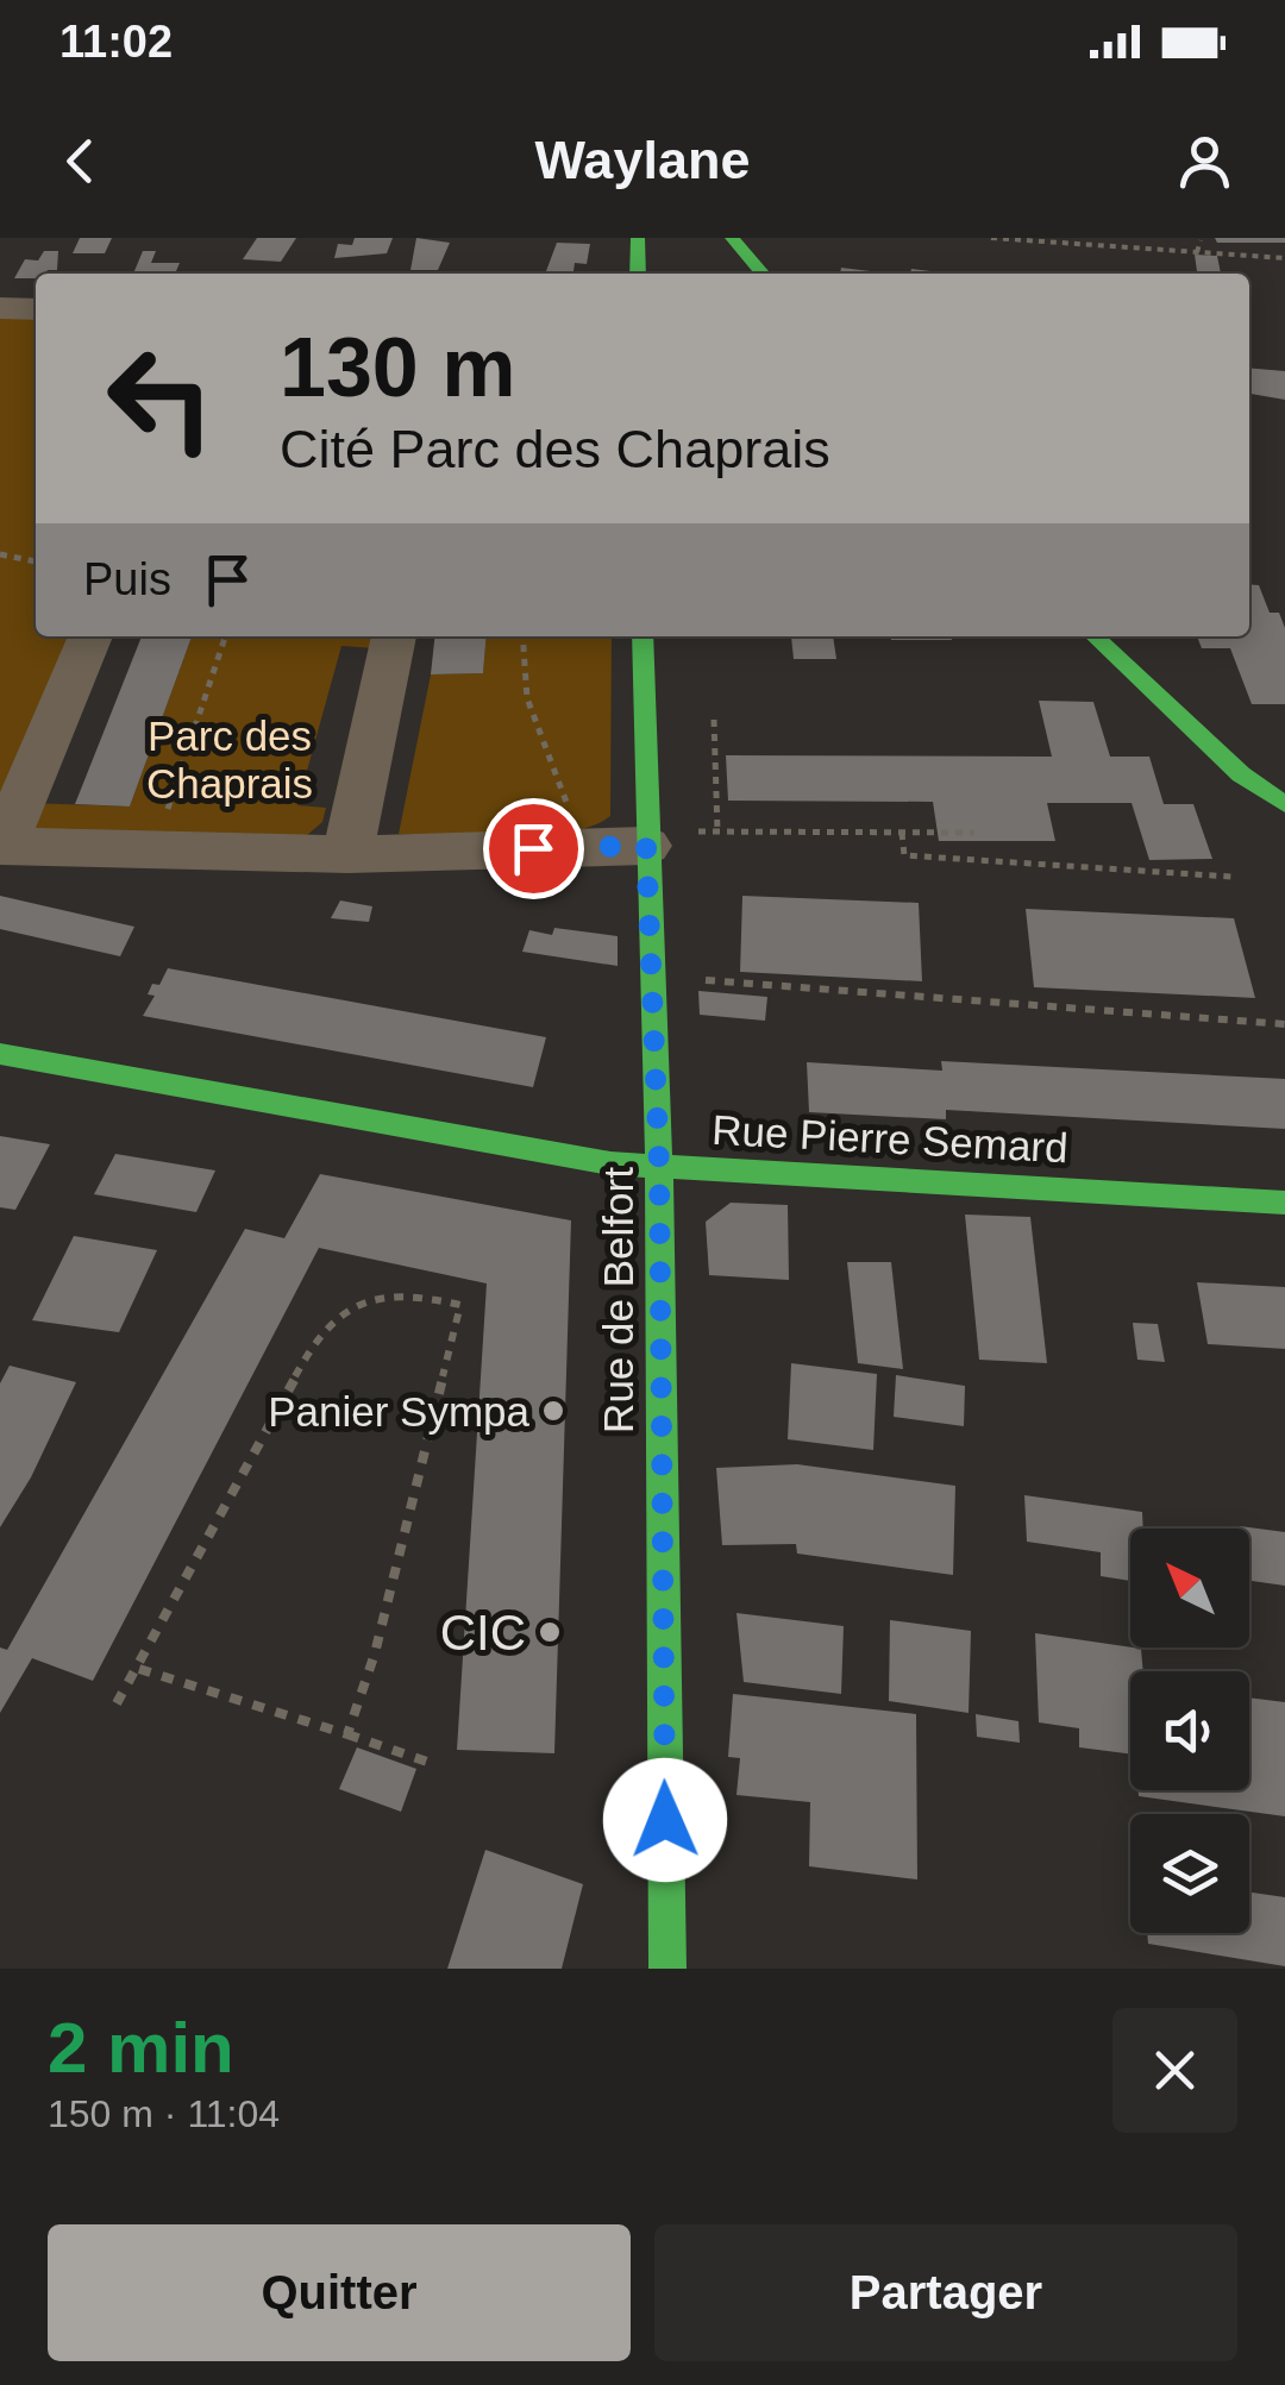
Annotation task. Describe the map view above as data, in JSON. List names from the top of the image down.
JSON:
{
  "streets": {
    "street": ["Rue Pierre Semard", "Rue de Belfort"]
  },
  "crossings": [
    ["Rue Pierre Semard", "Rue de Belfort"]
  ],
  "parks": ["Parc des Chaprais"],
  "places": ["Panier Sympa", "CIC"],
  "north": "top left",
  "page": {
    "status": "11:02",
    "header": "Waylane",
    "turn": ["130 m", "Cité Parc des Chaprais"],
    "then": "Puis",
    "heading": ["2 min", "150 m · 11:04"],
    "buttons": ["Quitter", "Partager"]
  }
}
